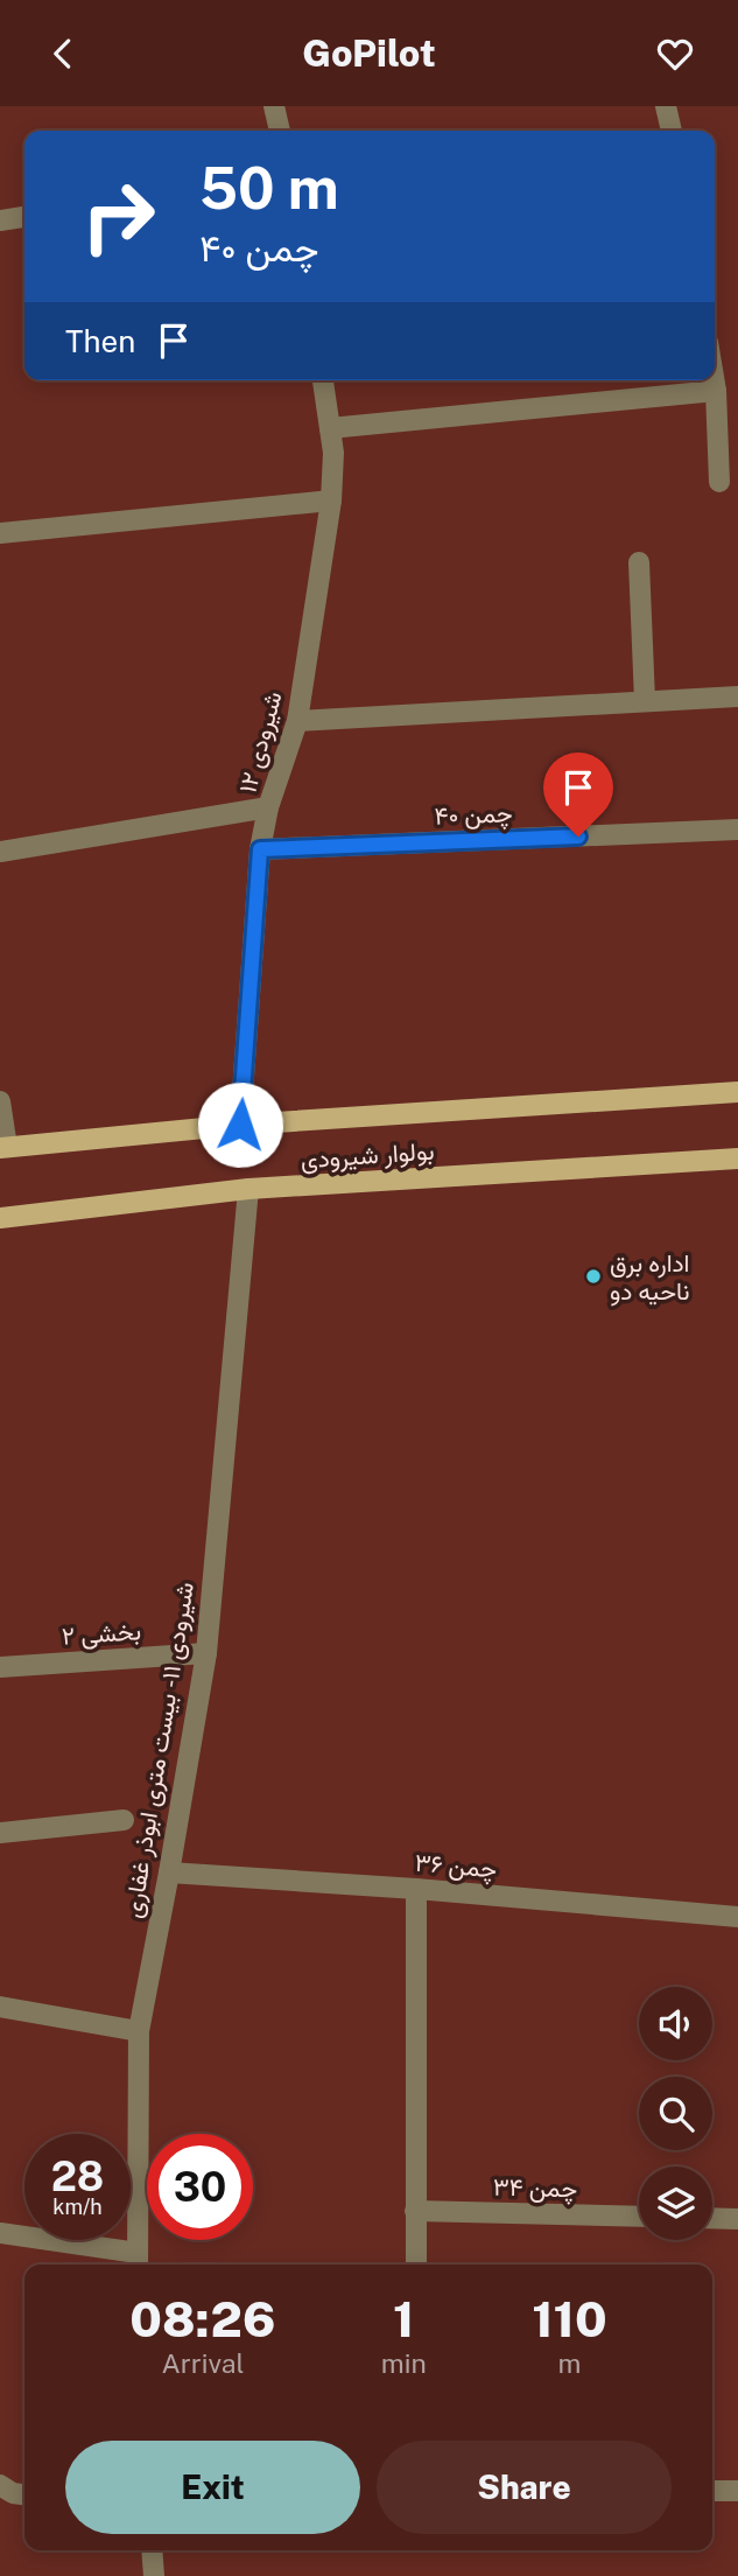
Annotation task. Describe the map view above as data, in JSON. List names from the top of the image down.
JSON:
{
  "streets": {
    "main road": ["بولوار شیرودی"],
    "street": [
      "شیرودی ۱۲",
      "چمن ۴۰",
      "بخشی ۲",
      "شیرودی ۱۱ - بیست متری ابوذر غفاری",
      "چمن ۳۶",
      "چمن ۳۴"
    ]
  },
  "crossings": [
    ["شیرودی ۱۲", "چمن ۴۰"],
    ["شیرودی ۱۲", "بولوار شیرودی"],
    ["بولوار شیرودی", "شیرودی ۱۱ - بیست متری ابوذر غفاری"],
    ["بخشی ۲", "شیرودی ۱۱ - بیست متری ابوذر غفاری"],
    ["شیرودی ۱۱ - بیست متری ابوذر غفاری", "چمن ۳۶"]
  ],
  "places": ["اداره برق ناحیه دو"],
  "page": {
    "header": "GoPilot",
    "turn": ["50 m", "چمن ۴۰"],
    "then": "Then",
    "speed": "28 km/h",
    "limit": "30",
    "eta": [
      "08:26",
      "Arrival",
      "1",
      "min",
      "110",
      "m"
    ],
    "buttons": ["Exit", "Share"]
  }
}
